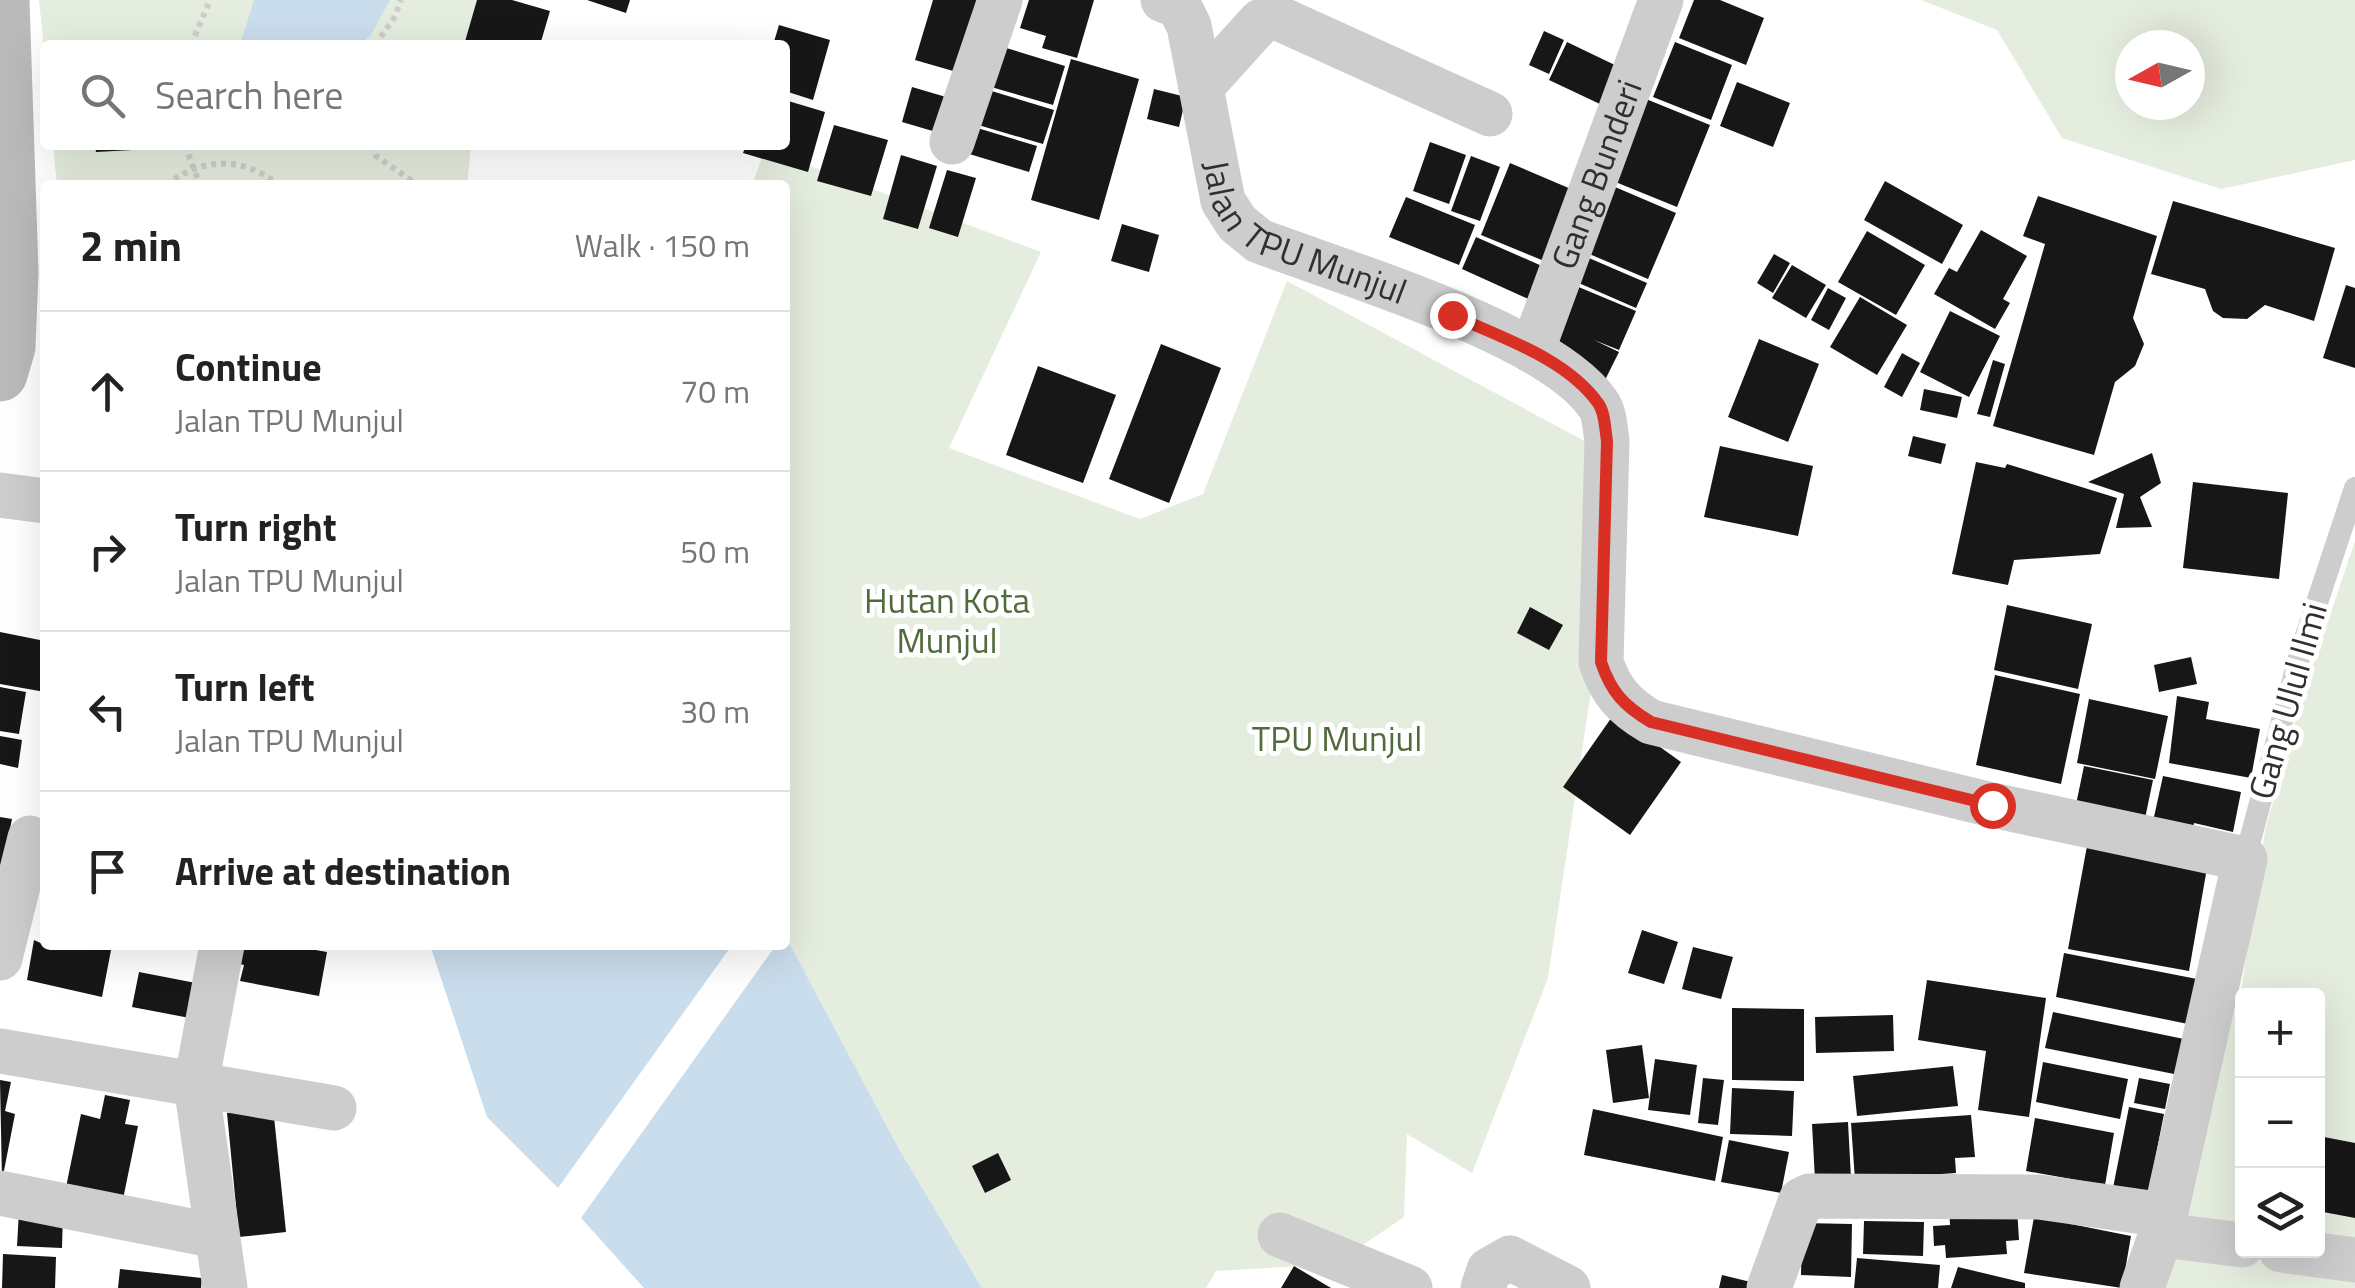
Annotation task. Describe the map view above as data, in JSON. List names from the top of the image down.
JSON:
{
  "streets": {
    "street": ["Gang Bunderi", "Jalan TPU Munjul"],
    "lane": ["Gang Ulul Ilmi"]
  },
  "crossings": [
    ["Gang Bunderi", "Jalan TPU Munjul"],
    ["Jalan TPU Munjul", "Gang Ulul Ilmi"]
  ],
  "parks": ["Hutan Kota Munjul", "TPU Munjul"],
  "north": "left",
  "page": {
    "search": "Search here",
    "heading": ["2 min", "Walk · 150 m"],
    "list": [
      ["Continue", "Jalan TPU Munjul", "70 m"],
      ["Turn right", "Jalan TPU Munjul", "50 m"],
      ["Turn left", "Jalan TPU Munjul", "30 m"],
      "Arrive at destination"
    ],
    "map_buttons": ["+", "−"]
  }
}
